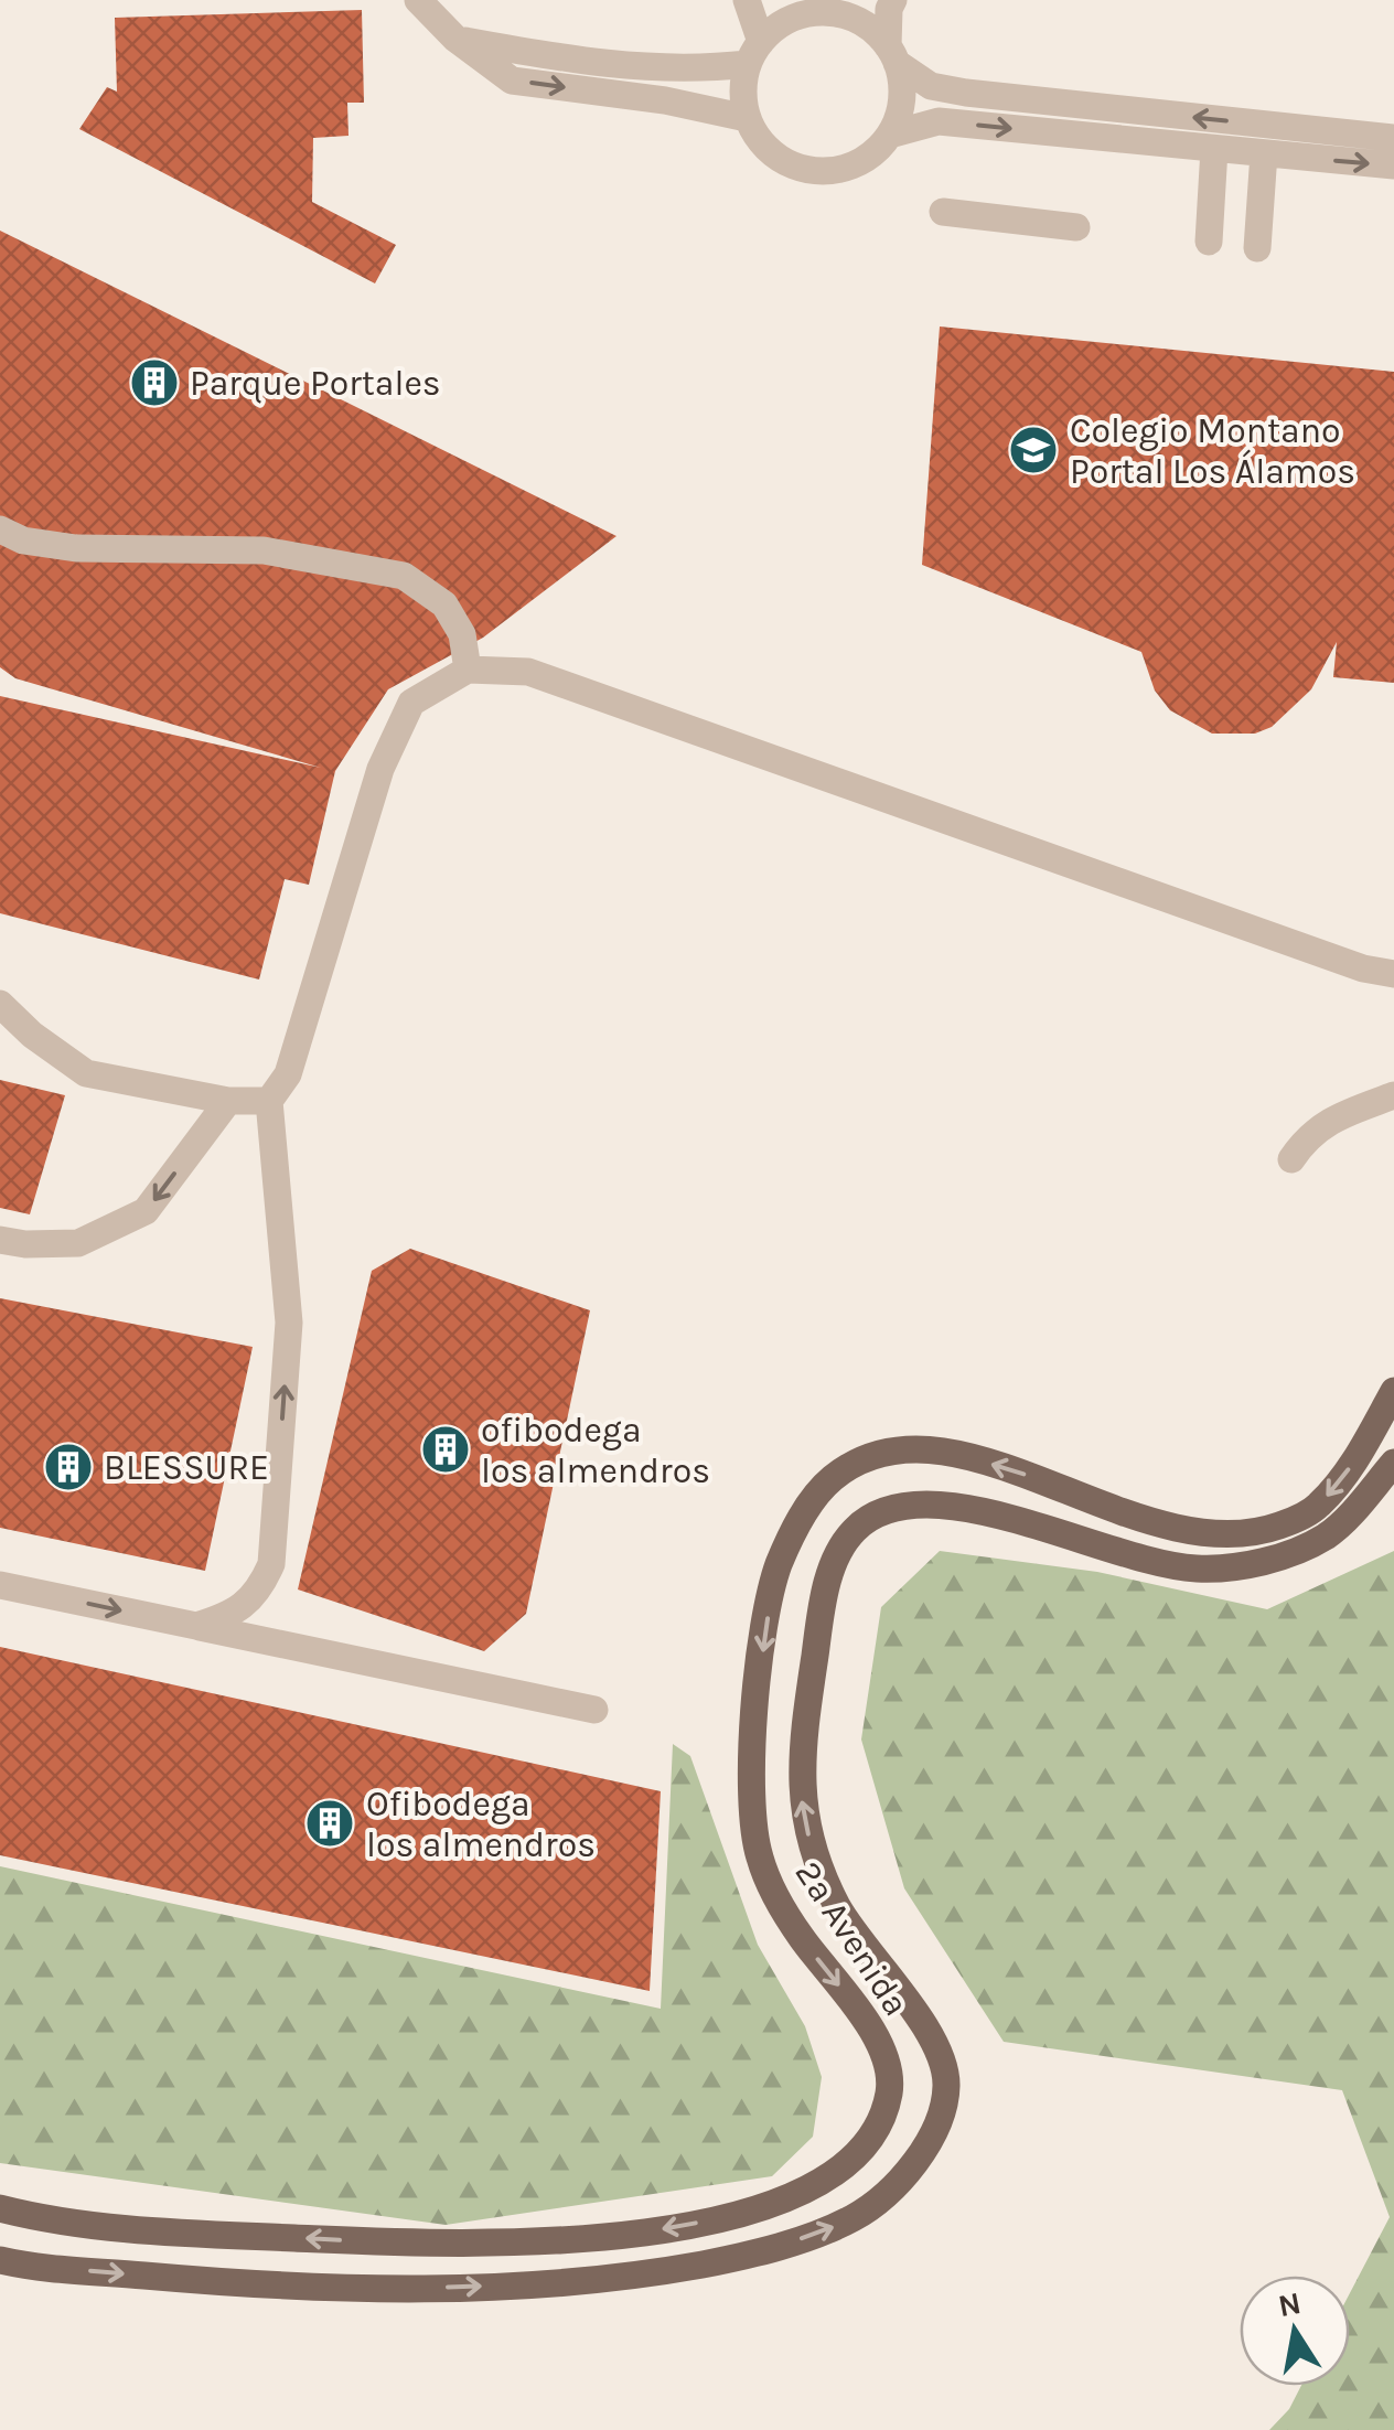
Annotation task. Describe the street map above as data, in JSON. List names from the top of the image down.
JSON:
{
  "streets": {
    "main road": ["2a Avenida"]
  },
  "places": {
    "building": [
      "Parque Portales",
      "ofibodega los almendros",
      "BLESSURE",
      "Ofibodega los almendros"
    ],
    "school or university": ["Colegio Montano Portal Los Álamos"]
  },
  "north": "top"
}
